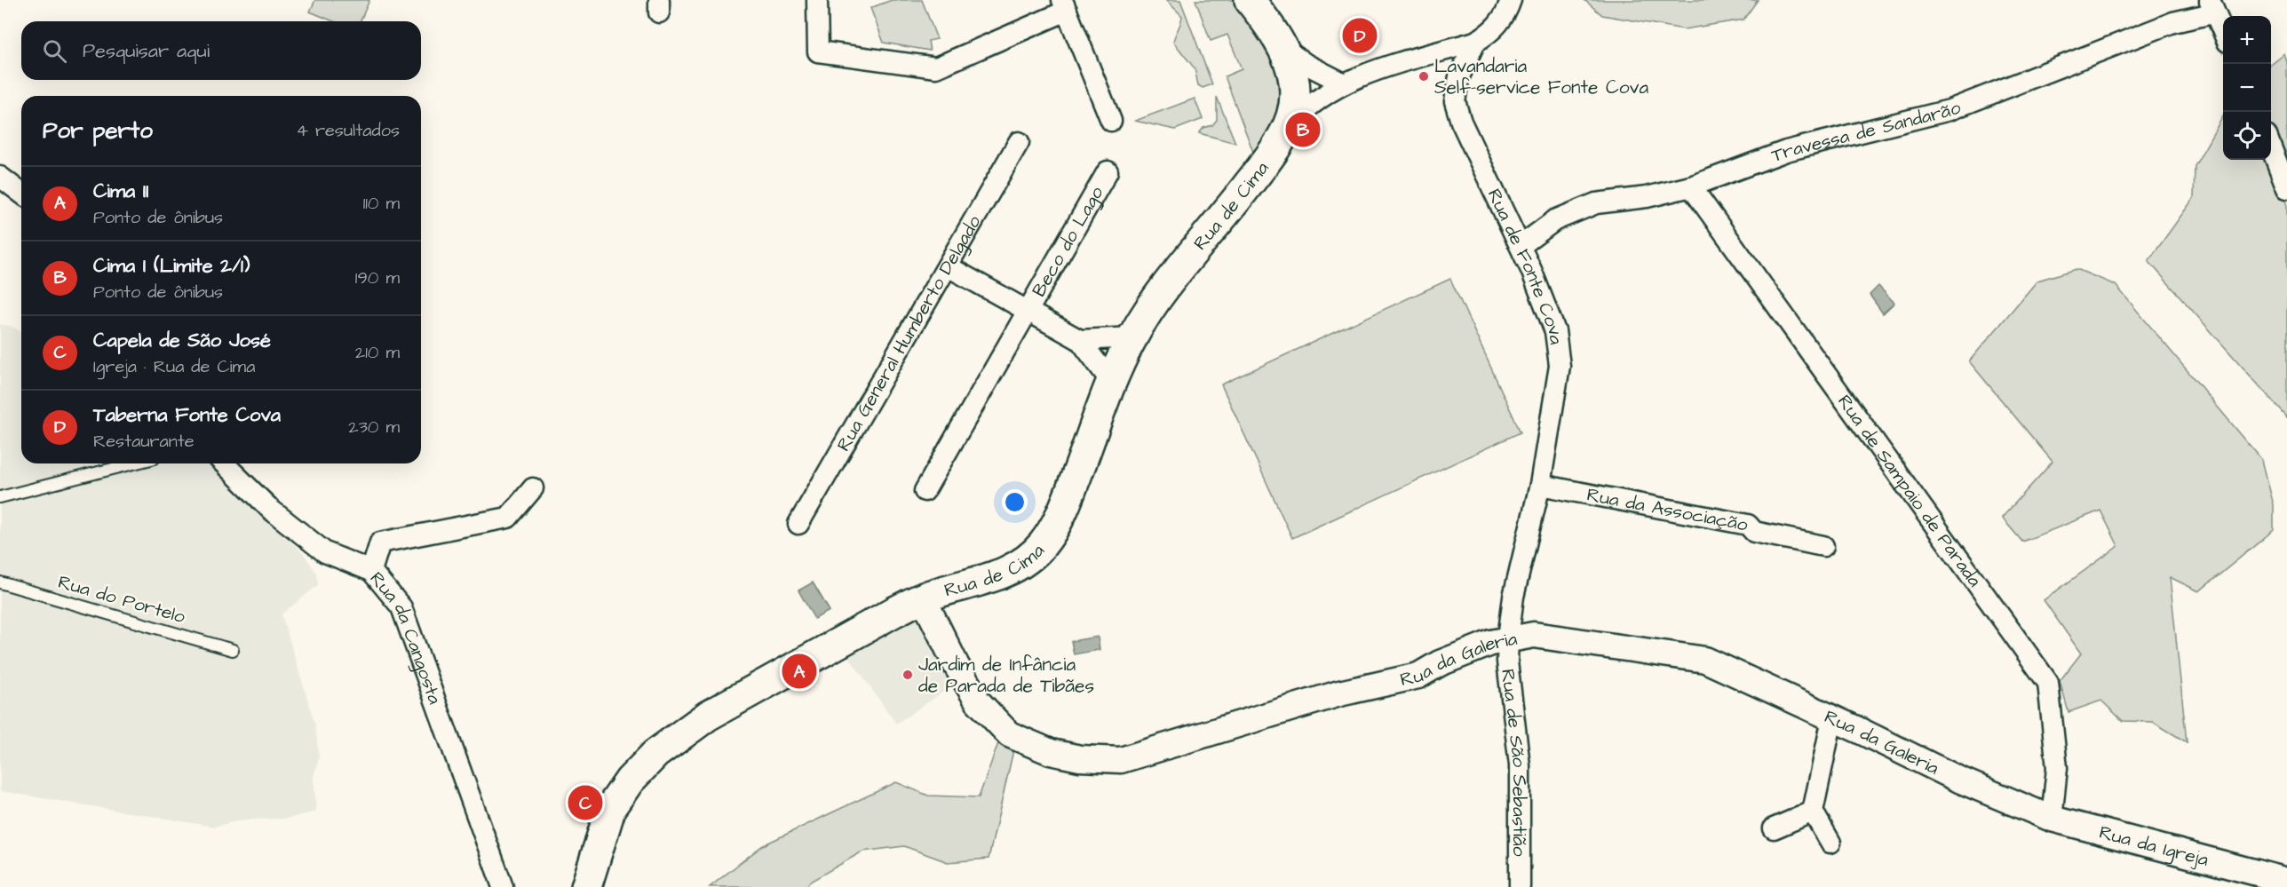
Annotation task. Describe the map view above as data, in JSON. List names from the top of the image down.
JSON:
{
  "streets": {
    "main road": ["Rua de Cima"],
    "street": [
      "Travessa de Sandarão",
      "Beco do Lago",
      "Rua de Fonte Cova",
      "Rua General Humberto Delgado",
      "Rua de Sampaio de Parada",
      "Rua da Associação",
      "Rua da Cangosta",
      "Rua da Galeria",
      "Rua de São Sebastião",
      "Rua da Igreja"
    ],
    "lane": ["Rua do Portelo"]
  },
  "crossings": [
    ["Travessa de Sandarão", "Rua de Fonte Cova"],
    ["Travessa de Sandarão", "Rua de Sampaio de Parada"],
    ["Rua de Cima", "Rua da Galeria"],
    ["Rua de Fonte Cova", "Rua da Associação"],
    ["Rua de Fonte Cova", "Rua da Galeria"],
    ["Rua de Fonte Cova", "Rua de São Sebastião"],
    ["Rua de Sampaio de Parada", "Rua da Galeria"],
    ["Rua de Sampaio de Parada", "Rua da Igreja"],
    ["Rua da Galeria", "Rua de São Sebastião"],
    ["Rua da Galeria", "Rua da Igreja"]
  ],
  "places": ["Lavandaria Self-service Fonte Cova", "Jardim de Infância de Parada de Tibães"],
  "page": {
    "map_buttons": ["+", "−"],
    "pins": [
      "D",
      "B",
      "A",
      "C"
    ],
    "search": "Pesquisar aqui",
    "heading": ["Por perto", "4 resultados"],
    "list": [
      {
        "mark": "A",
        "name": "Cima II",
        "note": "Ponto de ônibus",
        "value": "110 m"
      },
      {
        "mark": "B",
        "name": "Cima I (Limite 2/1)",
        "note": "Ponto de ônibus",
        "value": "190 m"
      },
      {
        "mark": "C",
        "name": "Capela de São José",
        "note": "Igreja · Rua de Cima",
        "value": "210 m"
      },
      {
        "mark": "D",
        "name": "Taberna Fonte Cova",
        "note": "Restaurante",
        "value": "230 m"
      }
    ]
  }
}
